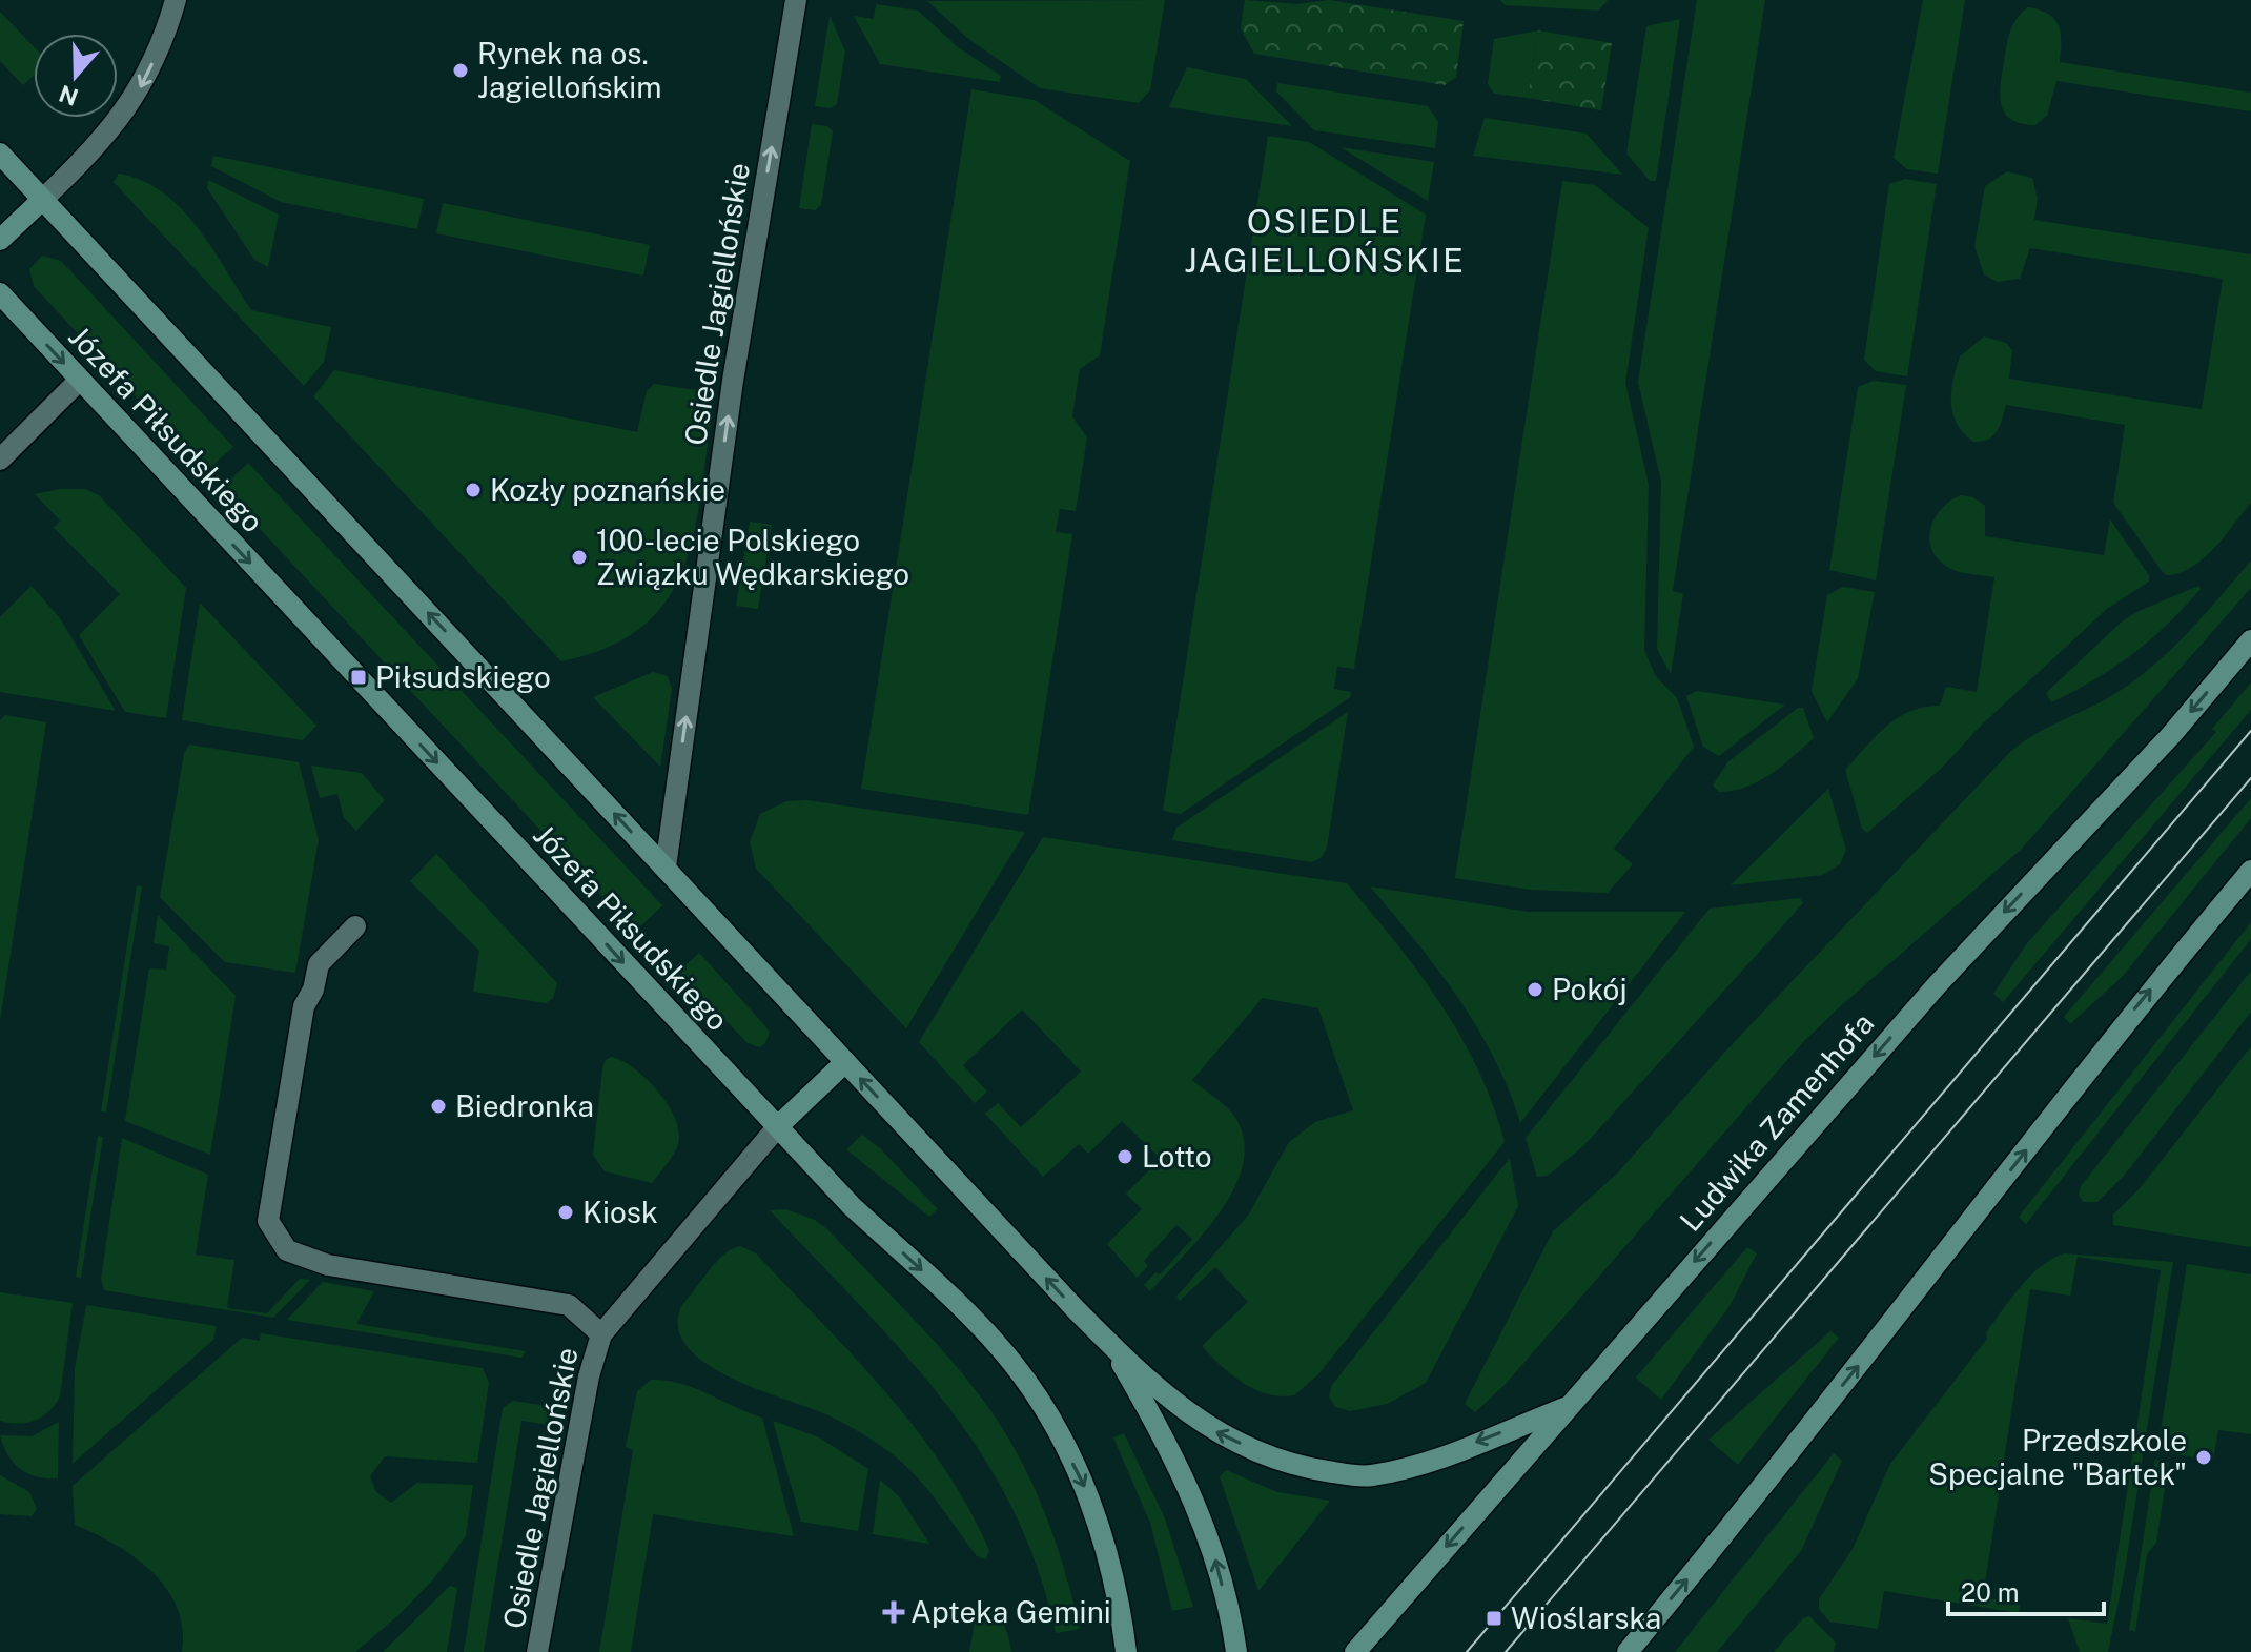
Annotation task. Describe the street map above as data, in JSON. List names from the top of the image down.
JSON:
{
  "streets": {
    "street": ["Osiedle Jagiellońskie", "Józefa Piłsudskiego", "Ludwika Zamenhofa"]
  },
  "crossings": [
    ["Osiedle Jagiellońskie", "Józefa Piłsudskiego"]
  ],
  "one_way": ["Osiedle Jagiellońskie"],
  "districts": ["OSIEDLE JAGIELLOŃSKIE"],
  "places": {
    "other": [
      "Rynek na os. Jagiellońskim",
      "Kozły poznańskie",
      "100-lecie Polskiego Związku Wędkarskiego",
      "Pokój",
      "Biedronka",
      "Lotto",
      "Kiosk",
      "Przedszkole Specjalne \"Bartek\""
    ],
    "transit": ["Piłsudskiego", "Wioślarska"],
    "health": ["Apteka Gemini"]
  },
  "scale_bar": "20 m",
  "north": "bottom"
}
